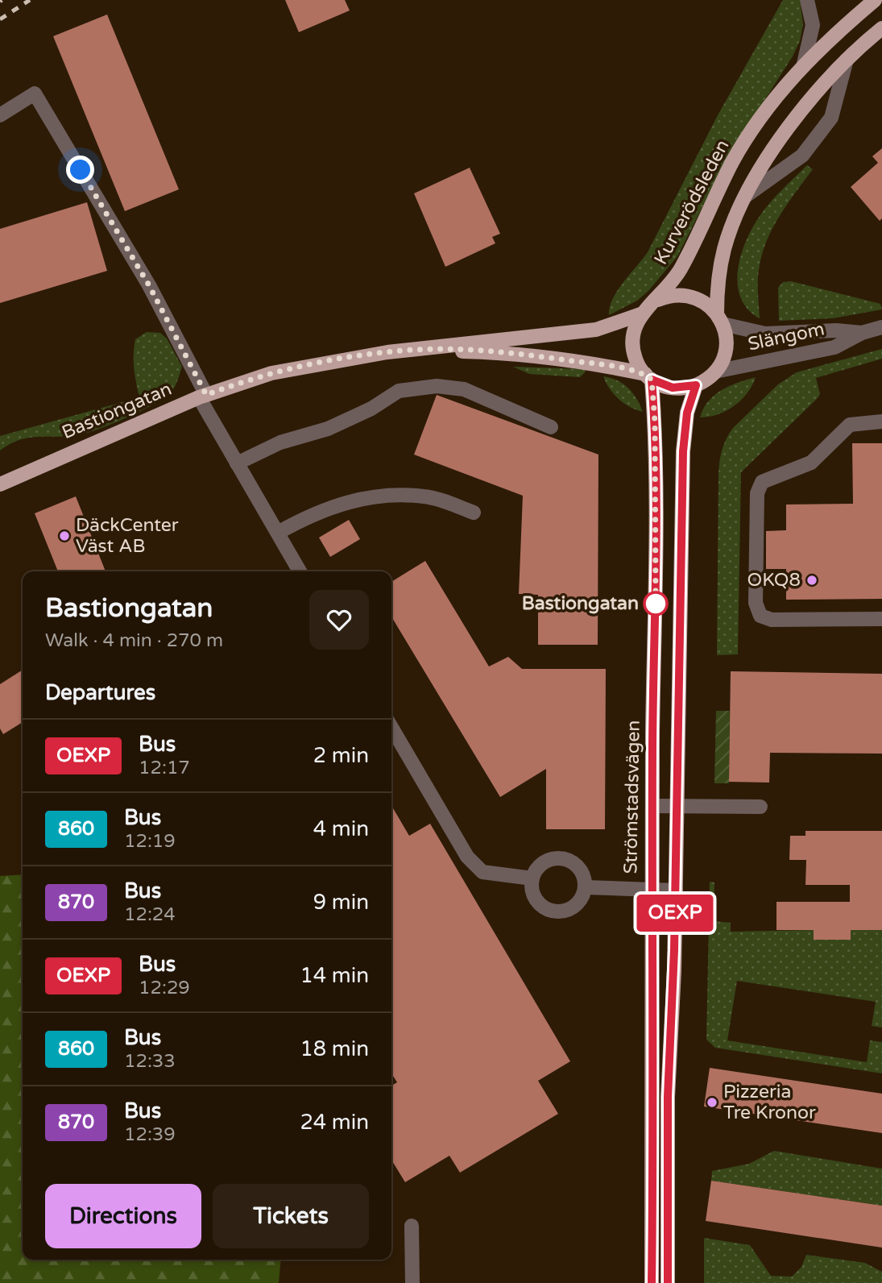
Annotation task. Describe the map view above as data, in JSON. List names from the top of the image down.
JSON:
{
  "streets": {
    "main road": ["Kurverödsleden", "Bastiongatan", "Strömstadsvägen"],
    "street": ["Slängom"]
  },
  "crossings": [
    ["Kurverödsleden", "Slängom"],
    ["Kurverödsleden", "Bastiongatan"],
    ["Kurverödsleden", "Strömstadsvägen"],
    ["Slängom", "Bastiongatan"],
    ["Slängom", "Strömstadsvägen"],
    ["Bastiongatan", "Strömstadsvägen"]
  ],
  "places": [
    "DäckCenter Väst AB",
    "OKQ8",
    "Bastiongatan",
    "Pizzeria Tre Kronor"
  ],
  "lines": ["bus line OEXP"],
  "page": {
    "on_map": "OEXP",
    "heading": [
      ["Bastiongatan", "Walk · 4 min · 270 m"],
      "Departures"
    ],
    "list": [
      {
        "mark": "OEXP",
        "name": "Bus",
        "note": "12:17",
        "value": "2 min"
      },
      {
        "mark": "860",
        "name": "Bus",
        "note": "12:19",
        "value": "4 min"
      },
      {
        "mark": "870",
        "name": "Bus",
        "note": "12:24",
        "value": "9 min"
      },
      {
        "mark": "OEXP",
        "name": "Bus",
        "note": "12:29",
        "value": "14 min"
      },
      {
        "mark": "860",
        "name": "Bus",
        "note": "12:33",
        "value": "18 min"
      },
      {
        "mark": "870",
        "name": "Bus",
        "note": "12:39",
        "value": "24 min"
      }
    ],
    "buttons": ["Directions", "Tickets"]
  }
}
